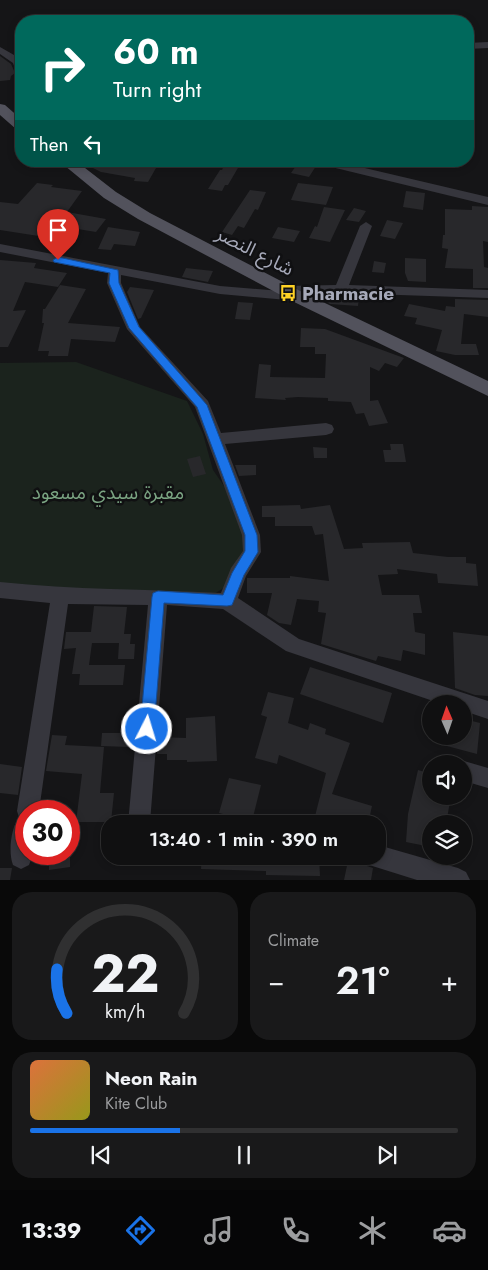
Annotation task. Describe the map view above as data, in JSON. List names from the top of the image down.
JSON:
{
  "streets": {
    "main road": ["شارع النصر"]
  },
  "parks": ["مقبرة سيدي مسعود"],
  "places": {
    "bus stop": ["Pharmacie"]
  },
  "north": "top",
  "page": {
    "turn": ["60 m", "Turn right"],
    "then": "Then",
    "limit": "30",
    "trip": "13:40 · 1 min · 390 m",
    "tile": "Climate",
    "heat": ["−", "21°", "+"],
    "song": ["Neon Rain", "Kite Club"],
    "tabs": "13:39",
    "gauge": ["22", "km/h"]
  }
}
